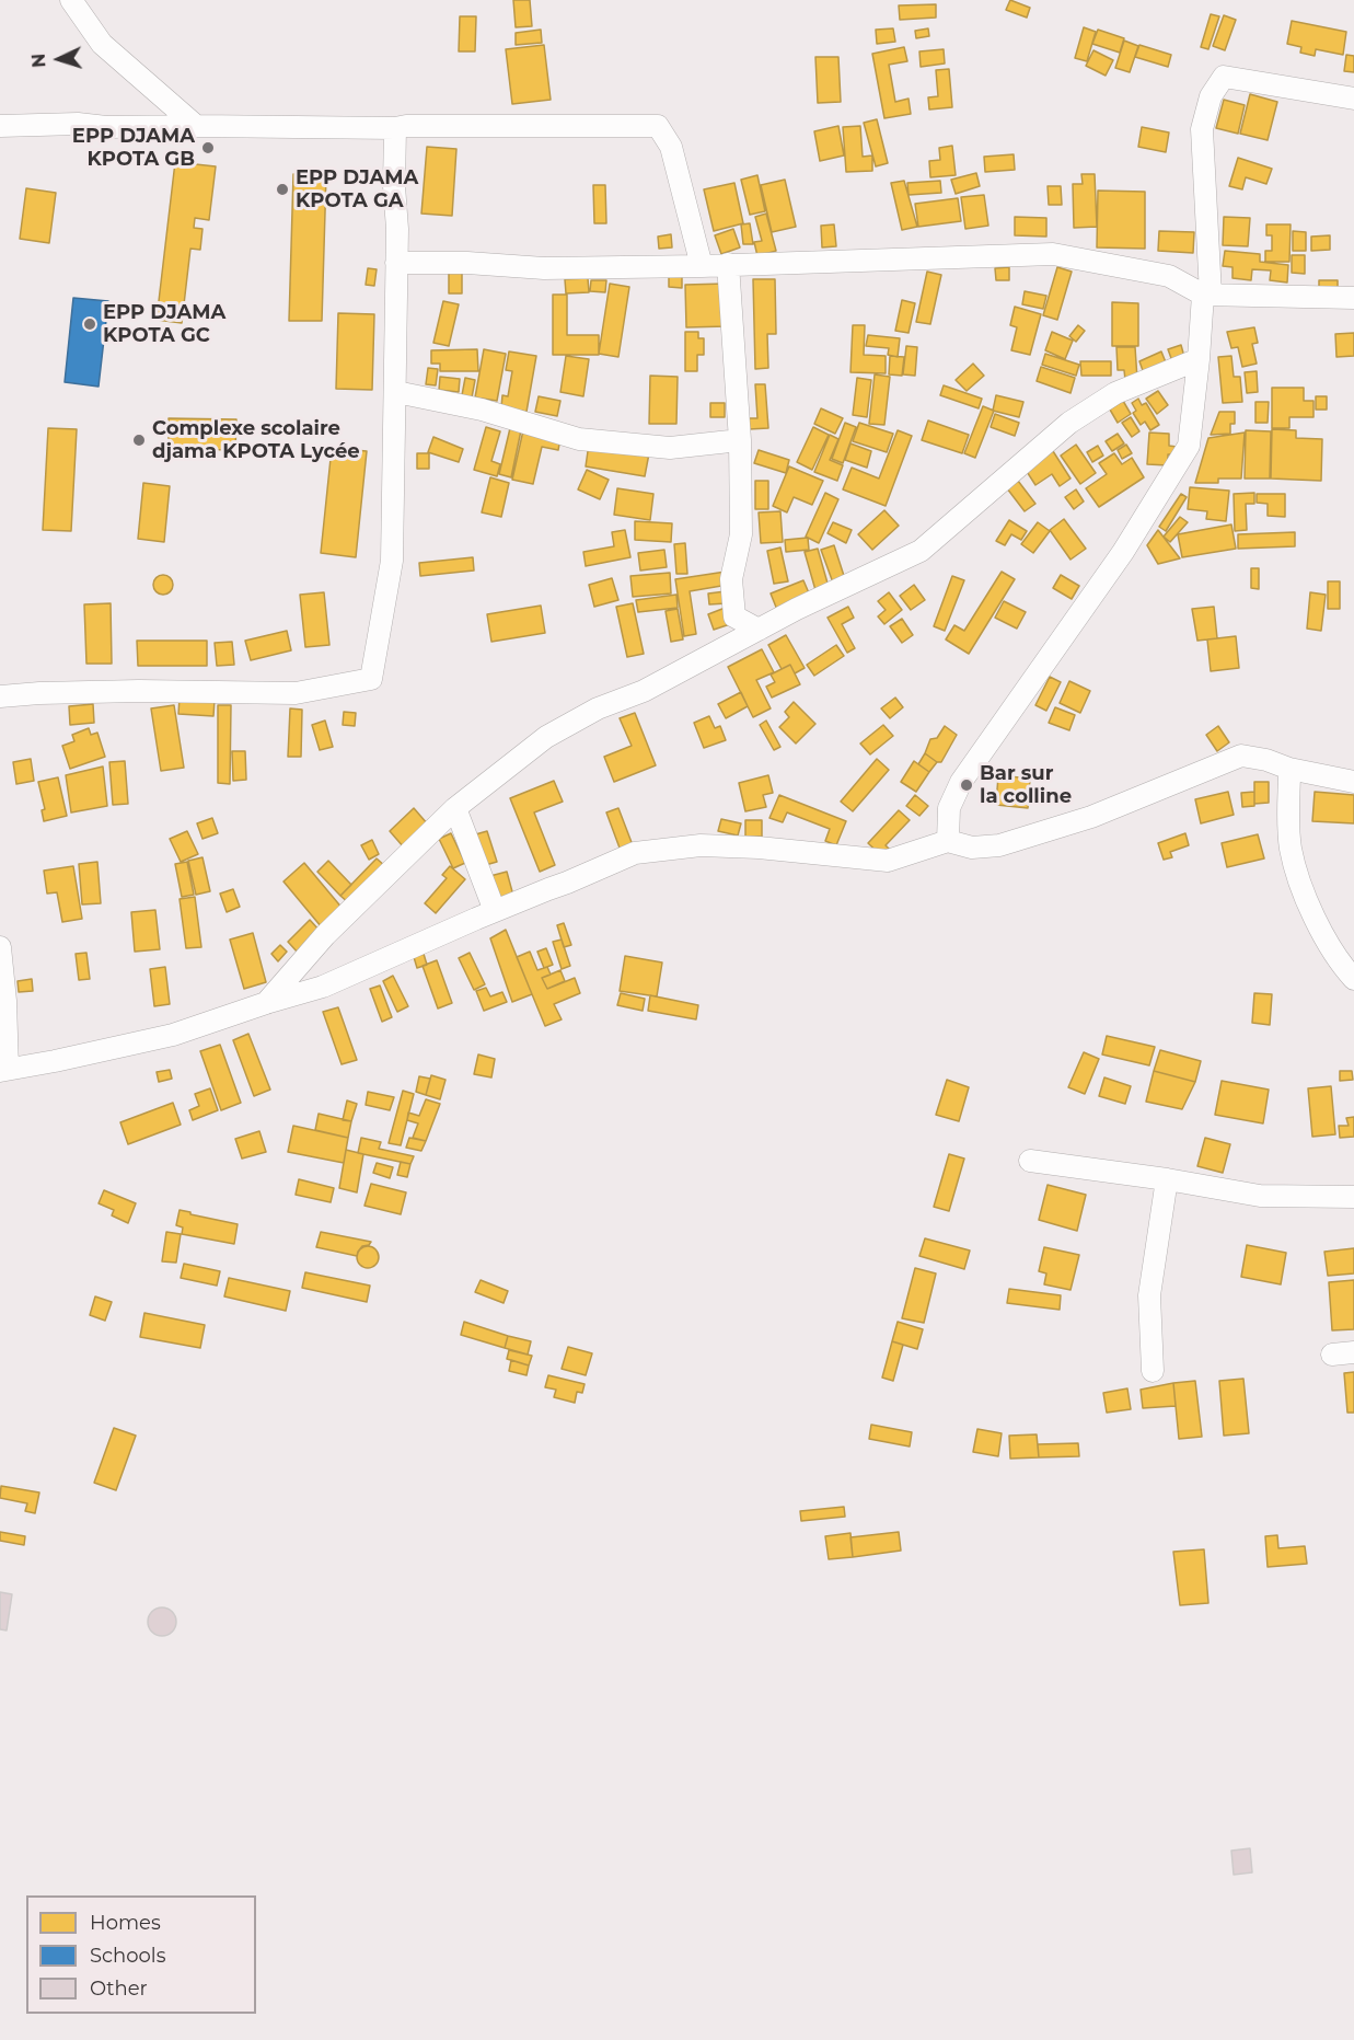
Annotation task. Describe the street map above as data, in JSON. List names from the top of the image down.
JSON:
{
  "places": [
    "EPP DJAMA KPOTA GB",
    "EPP DJAMA KPOTA GA",
    "EPP DJAMA KPOTA GC",
    "Complexe scolaire djama KPOTA Lycée",
    "Bar sur la colline"
  ],
  "legend": ["Homes", "Schools", "Other"],
  "north": "left"
}
